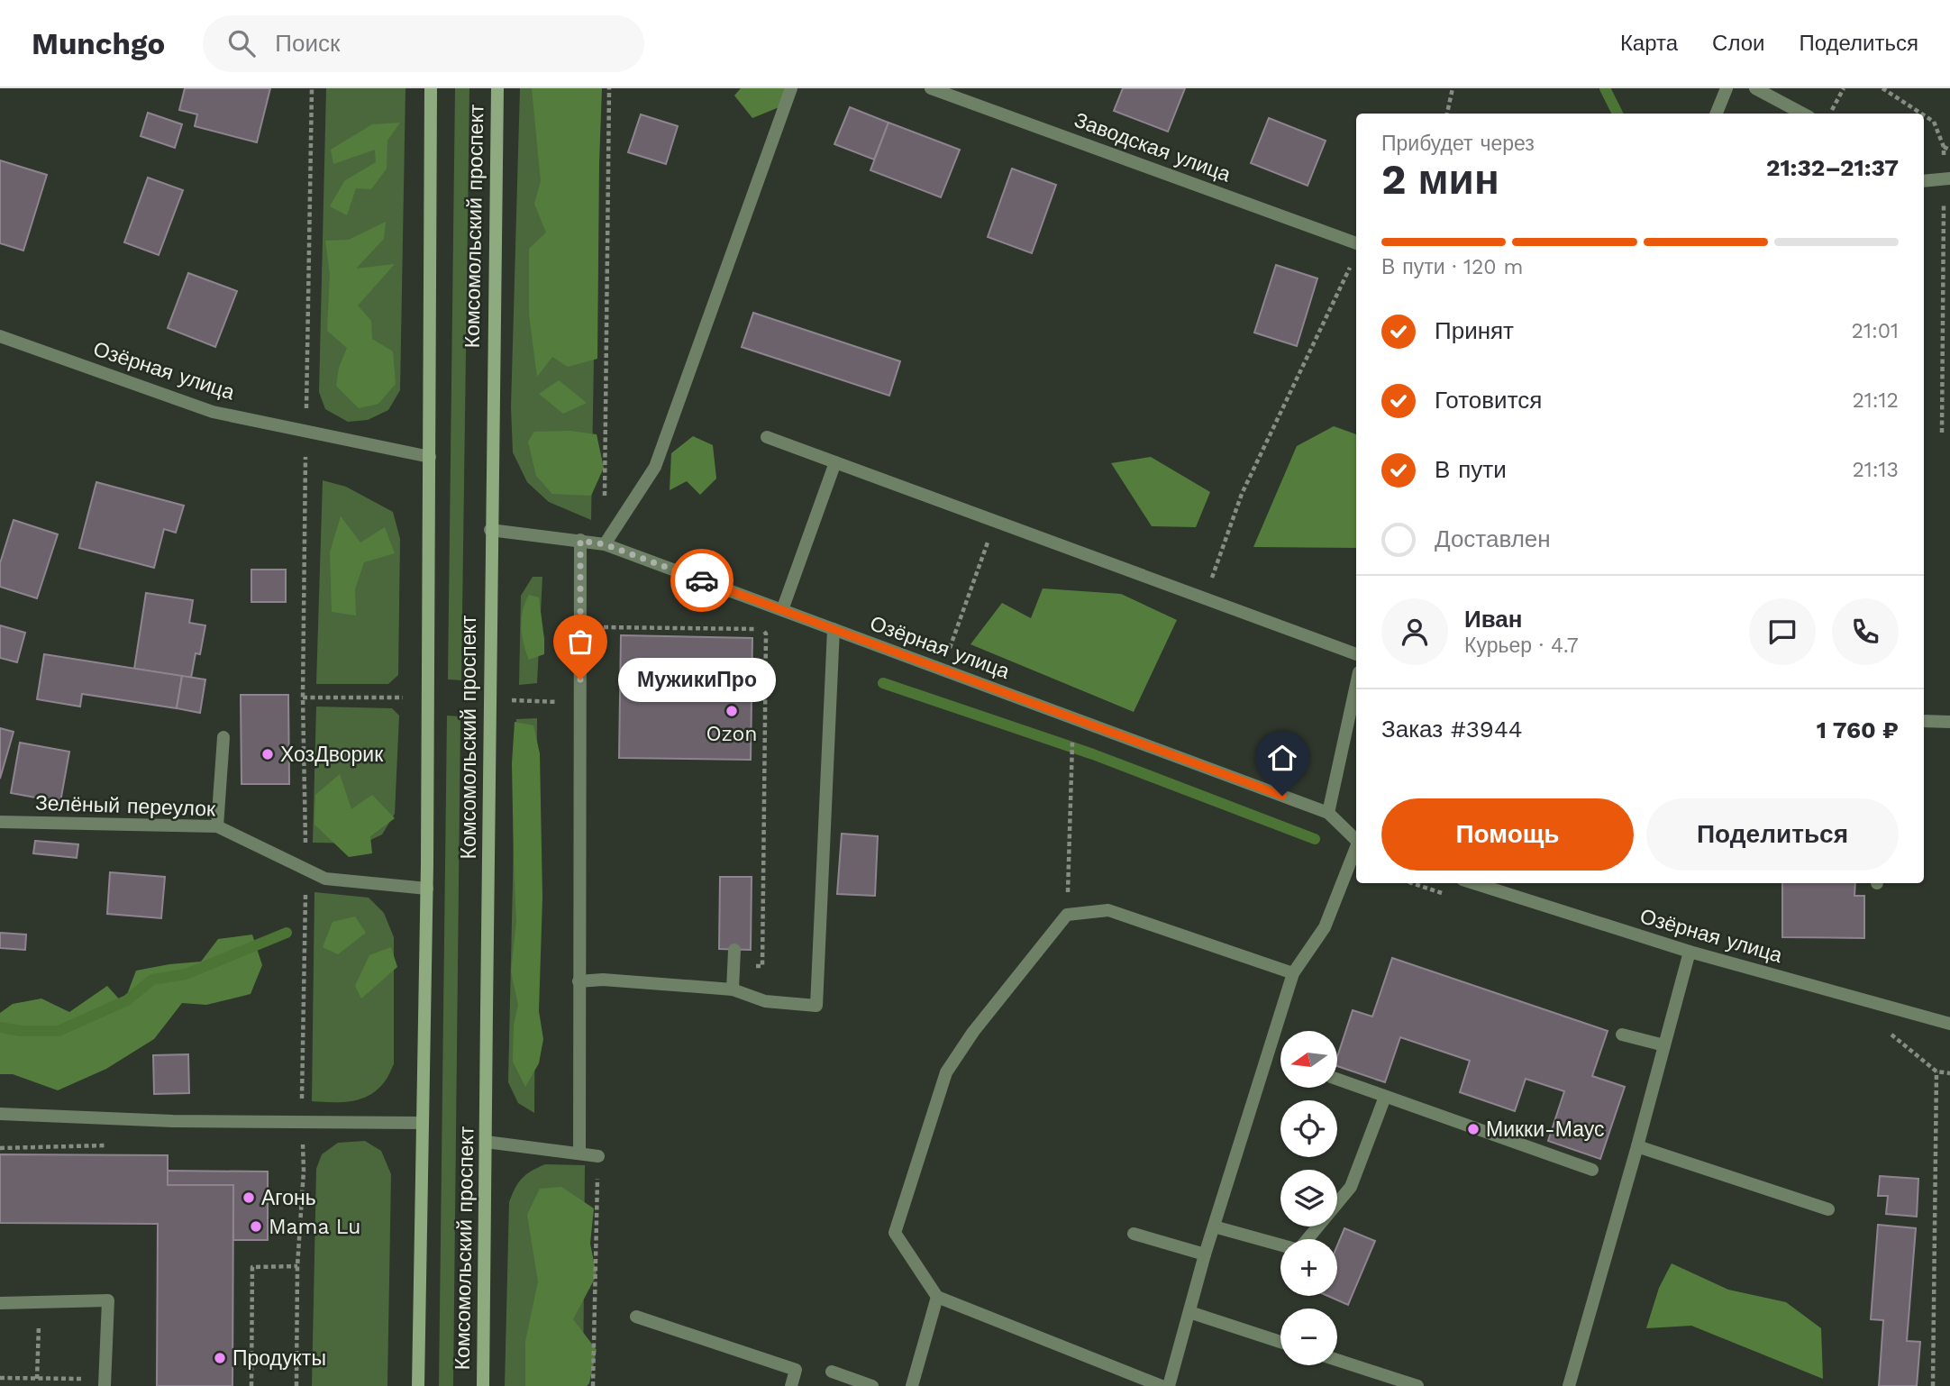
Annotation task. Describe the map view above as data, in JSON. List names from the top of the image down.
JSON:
{
  "streets": {
    "main road": ["Комсомольский проспект"],
    "street": ["Заводская улица", "Озёрная улица", "Зелёный переулок"]
  },
  "crossings": [
    ["Комсомольский проспект", "Озёрная улица"],
    ["Комсомольский проспект", "Зелёный переулок"]
  ],
  "places": [
    "МужикиПро",
    "Ozon",
    "ХозДворик",
    "Микки-Маус",
    "Агонь",
    "Mama Lu",
    "Продукты"
  ],
  "north": "left",
  "page": {
    "header": "Munchgo",
    "search": "Поиск",
    "nav": ["Карта", "Слои", "Поделиться"],
    "heading": ["2 мин", "Прибудет через", "21:32–21:37"],
    "panel": [
      "Иван",
      "Курьер · 4.7",
      "Заказ #3944",
      "1 760 ₽"
    ],
    "bar": "В пути · 120 m",
    "list": [
      ["Принят", "21:01"],
      ["Готовится", "21:12"],
      ["В пути", "21:13"],
      "Доставлен"
    ],
    "bubble": "МужикиПро",
    "buttons": ["Помощь", "Поделиться"],
    "map_buttons": ["+", "−"]
  }
}
